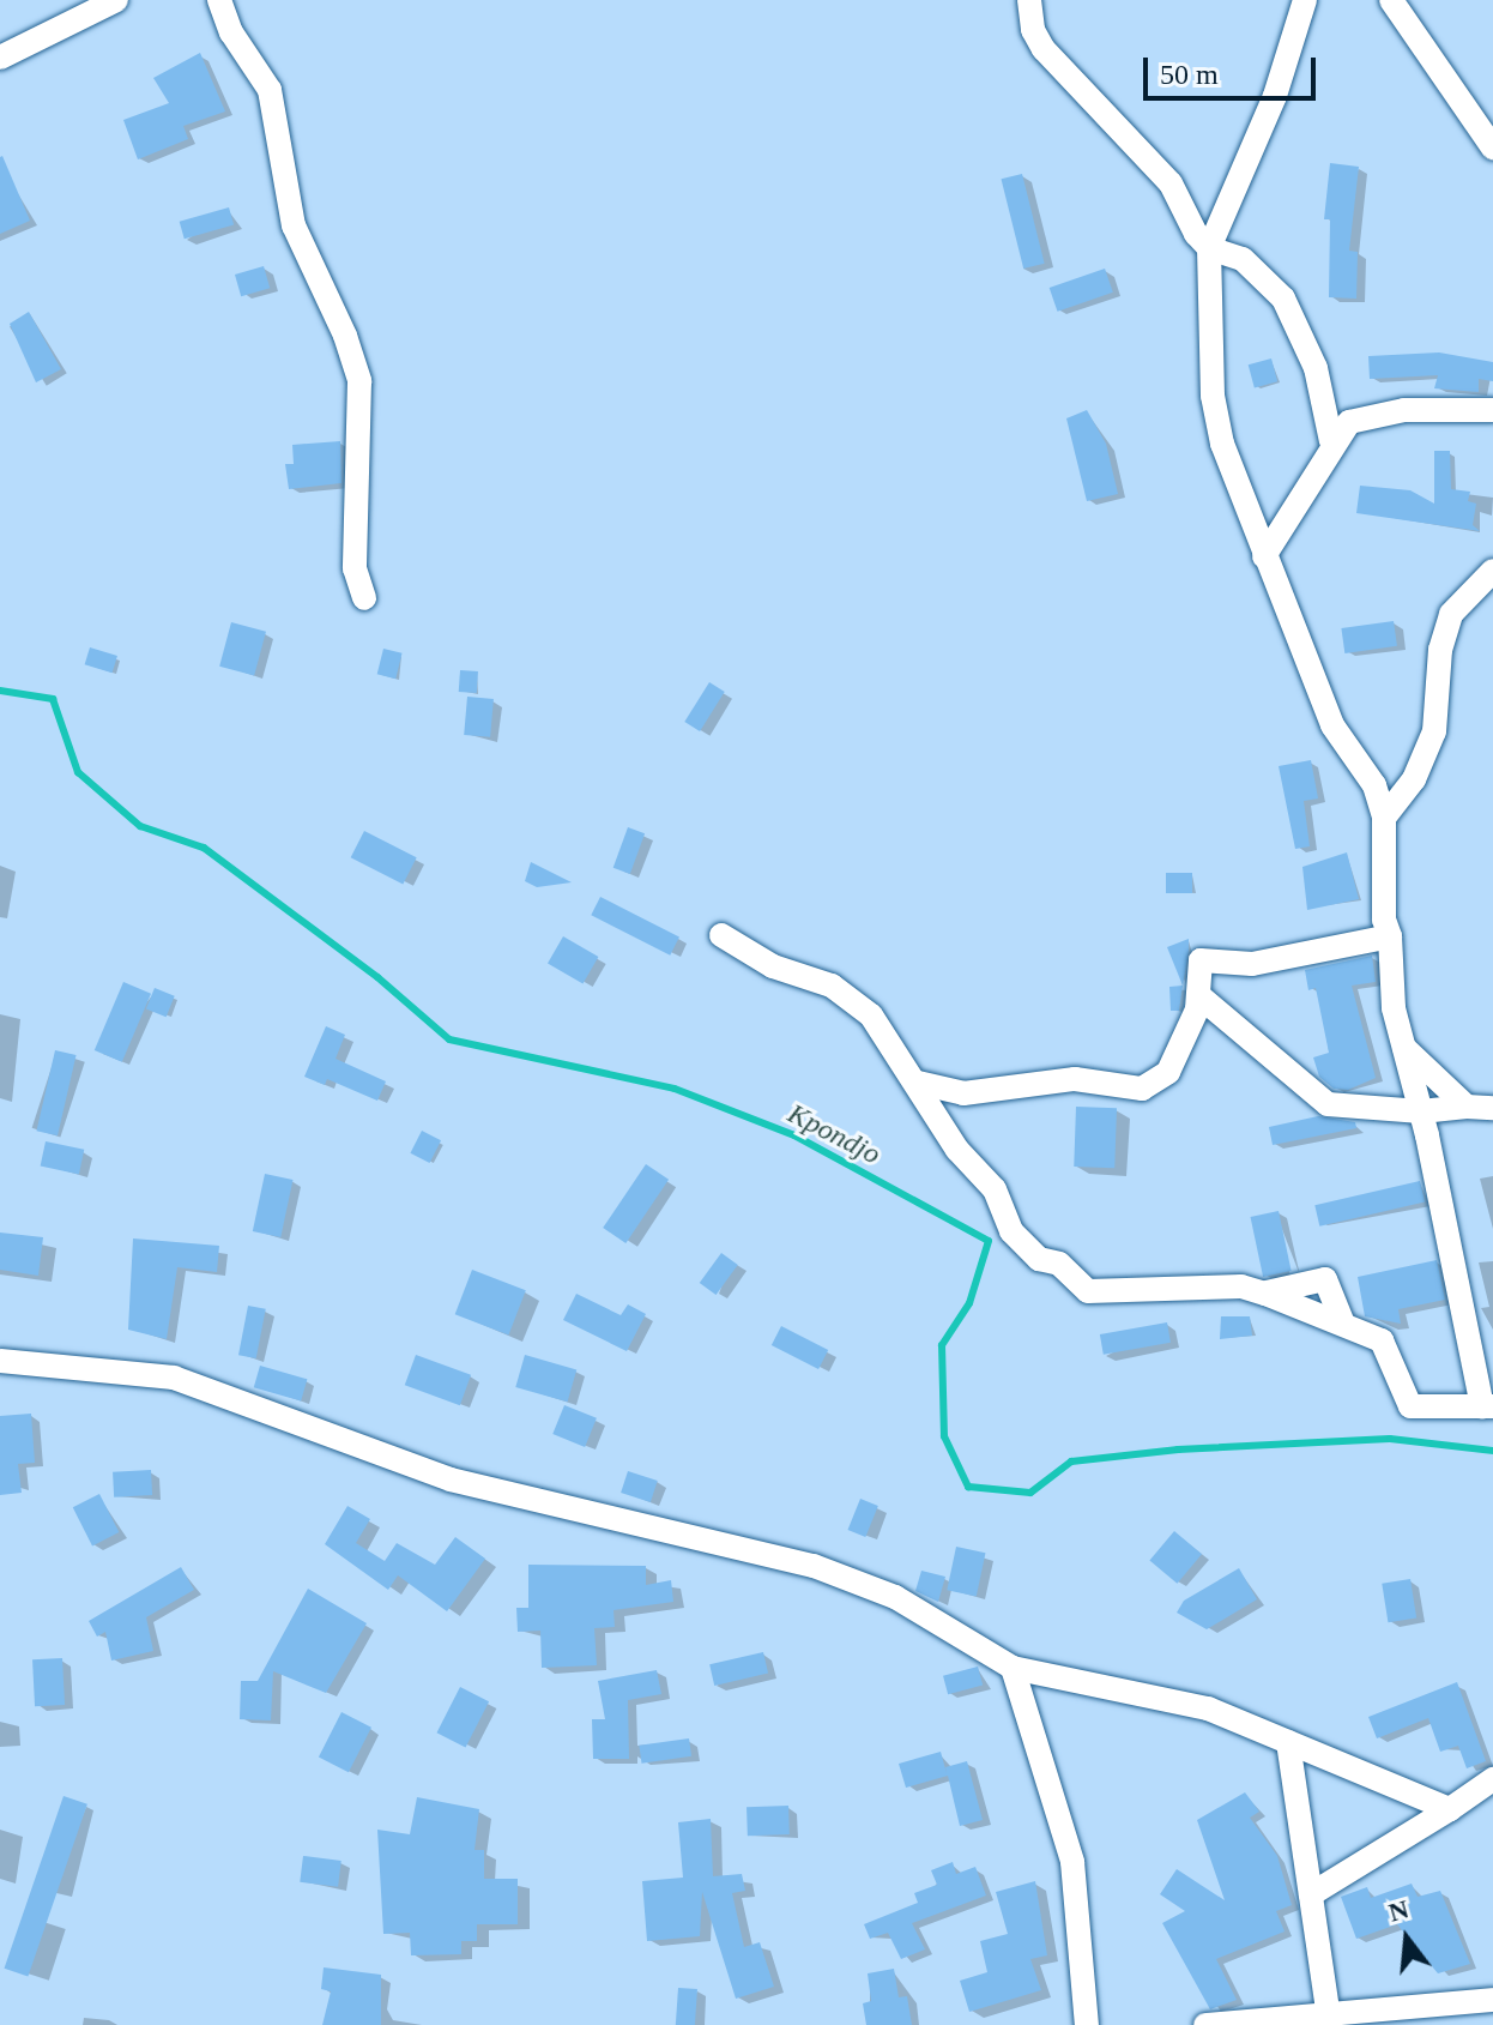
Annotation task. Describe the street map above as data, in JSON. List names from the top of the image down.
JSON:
{
  "water": ["Kpondjo"],
  "scale_bar": "50 m",
  "north": "top"
}
